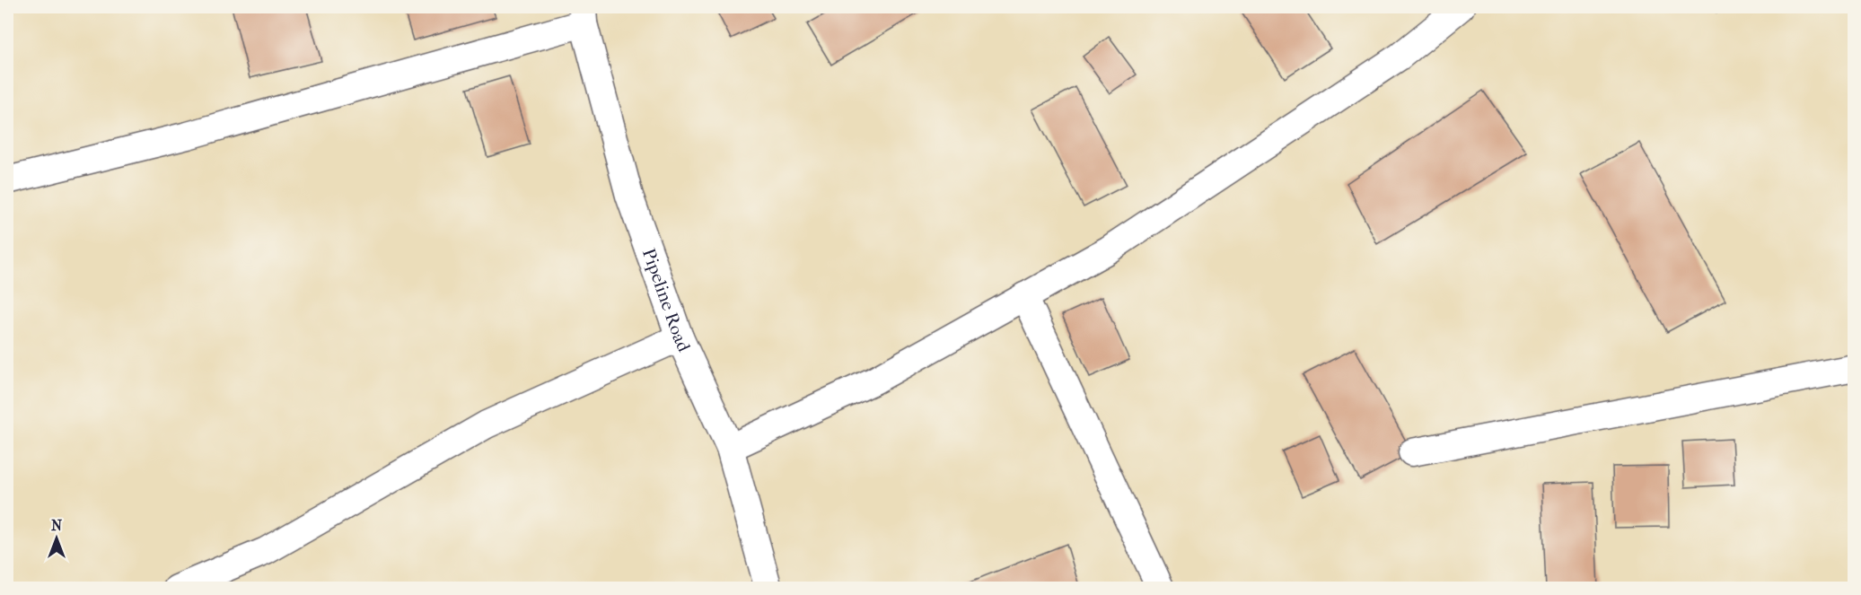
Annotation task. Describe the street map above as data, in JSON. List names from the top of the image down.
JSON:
{
  "streets": {
    "street": ["Pipeline Road"]
  },
  "north": "top"
}
